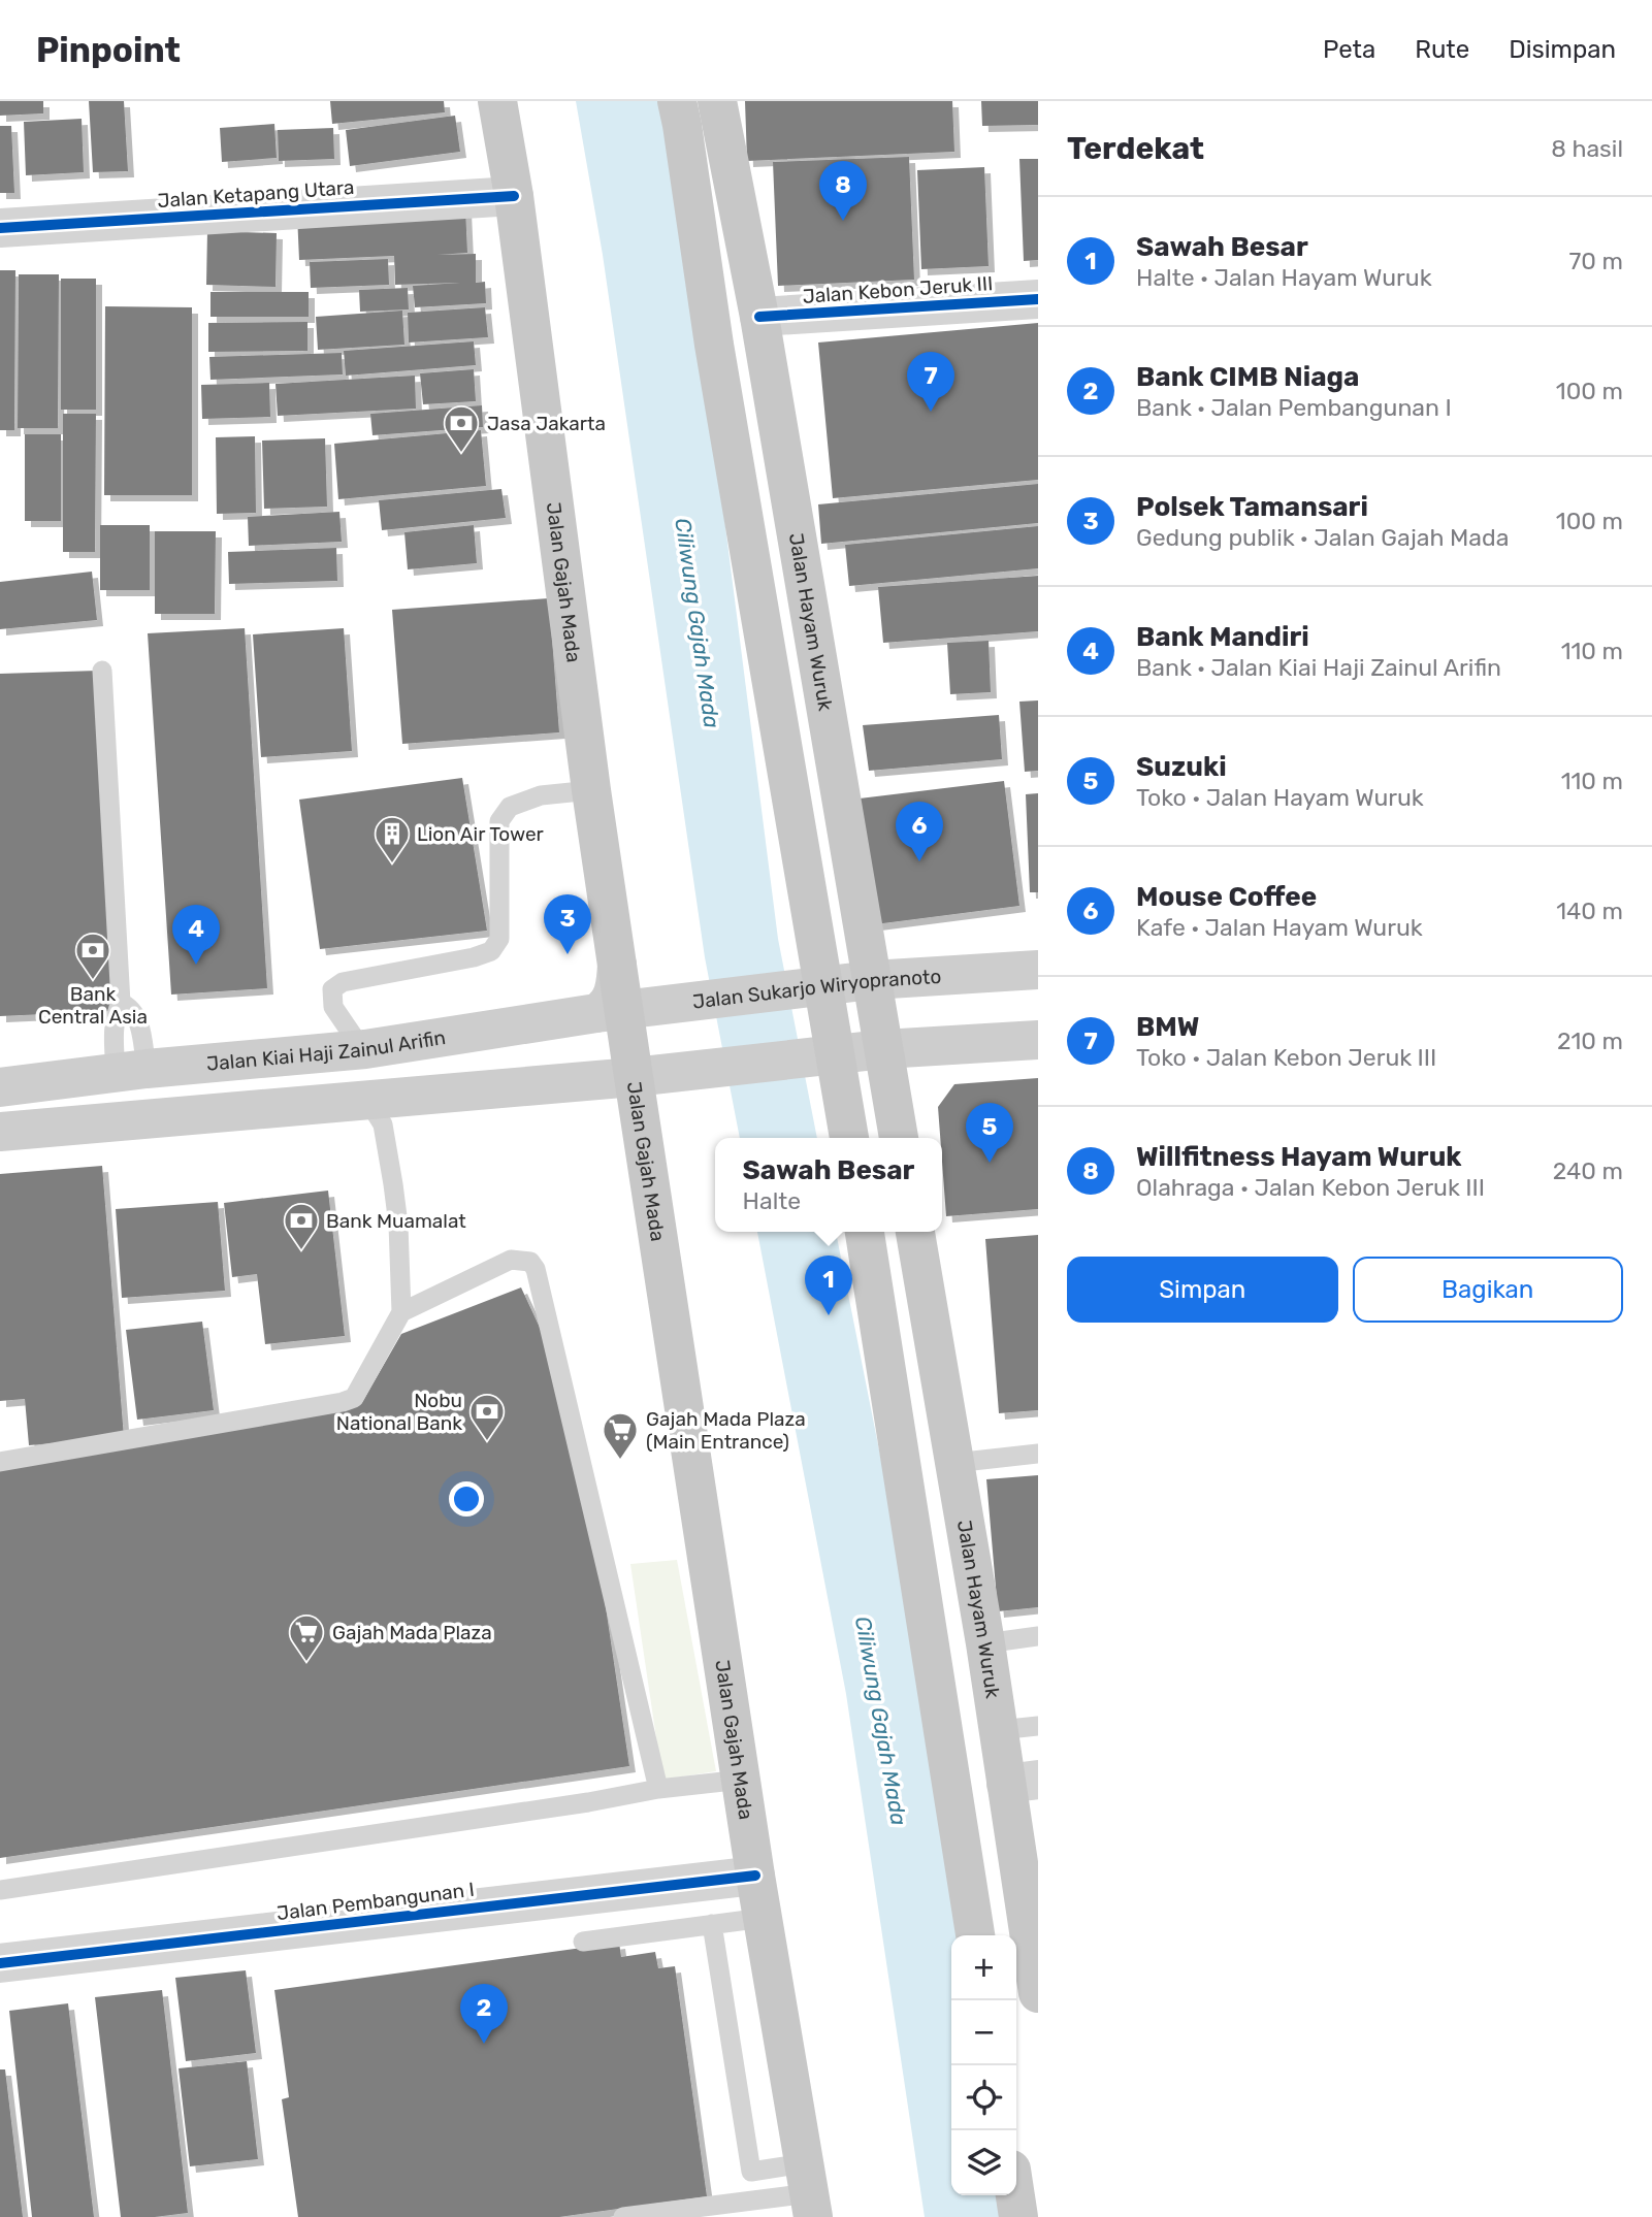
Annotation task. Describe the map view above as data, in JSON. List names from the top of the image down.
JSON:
{
  "streets": {
    "main road": [
      "Jalan Gajah Mada",
      "Jalan Hayam Wuruk",
      "Jalan Sukarjo Wiryopranoto",
      "Jalan Kiai Haji Zainul Arifin"
    ],
    "street": ["Jalan Ketapang Utara", "Jalan Kebon Jeruk III", "Jalan Pembangunan I"]
  },
  "crossings": [
    ["Jalan Ketapang Utara", "Jalan Gajah Mada"],
    ["Jalan Kebon Jeruk III", "Jalan Hayam Wuruk"],
    ["Jalan Gajah Mada", "Jalan Sukarjo Wiryopranoto"],
    ["Jalan Gajah Mada", "Jalan Kiai Haji Zainul Arifin"],
    ["Jalan Gajah Mada", "Jalan Pembangunan I"],
    ["Jalan Hayam Wuruk", "Jalan Sukarjo Wiryopranoto"],
    ["Jalan Sukarjo Wiryopranoto", "Jalan Kiai Haji Zainul Arifin"]
  ],
  "water": ["Ciliwung Gajah Mada"],
  "places": {
    "bank": [
      "Jasa Jakarta",
      "Bank Central Asia",
      "Bank Muamalat",
      "Nobu National Bank"
    ],
    "building": ["Lion Air Tower"],
    "supermarket": ["Gajah Mada Plaza (Main Entrance)", "Gajah Mada Plaza"]
  },
  "page": {
    "header": "Pinpoint",
    "nav": ["Peta", "Rute", "Disimpan"],
    "heading": ["Terdekat", "8 hasil"],
    "pins": [
      "8",
      "7",
      "6",
      "3",
      "4",
      "5",
      "1",
      "2"
    ],
    "list": [
      {
        "mark": "1",
        "name": "Sawah Besar",
        "note": "Halte · Jalan Hayam Wuruk",
        "value": "70 m"
      },
      {
        "mark": "2",
        "name": "Bank CIMB Niaga",
        "note": "Bank · Jalan Pembangunan I",
        "value": "100 m"
      },
      {
        "mark": "3",
        "name": "Polsek Tamansari",
        "note": "Gedung publik · Jalan Gajah Mada",
        "value": "100 m"
      },
      {
        "mark": "4",
        "name": "Bank Mandiri",
        "note": "Bank · Jalan Kiai Haji Zainul Arifin",
        "value": "110 m"
      },
      {
        "mark": "5",
        "name": "Suzuki",
        "note": "Toko · Jalan Hayam Wuruk",
        "value": "110 m"
      },
      {
        "mark": "6",
        "name": "Mouse Coffee",
        "note": "Kafe · Jalan Hayam Wuruk",
        "value": "140 m"
      },
      {
        "mark": "7",
        "name": "BMW",
        "note": "Toko · Jalan Kebon Jeruk III",
        "value": "210 m"
      },
      {
        "mark": "8",
        "name": "Willfitness Hayam Wuruk",
        "note": "Olahraga · Jalan Kebon Jeruk III",
        "value": "240 m"
      }
    ],
    "popup": ["Sawah Besar", "Halte"],
    "buttons": ["Simpan", "Bagikan"],
    "map_buttons": ["+", "−"]
  }
}
